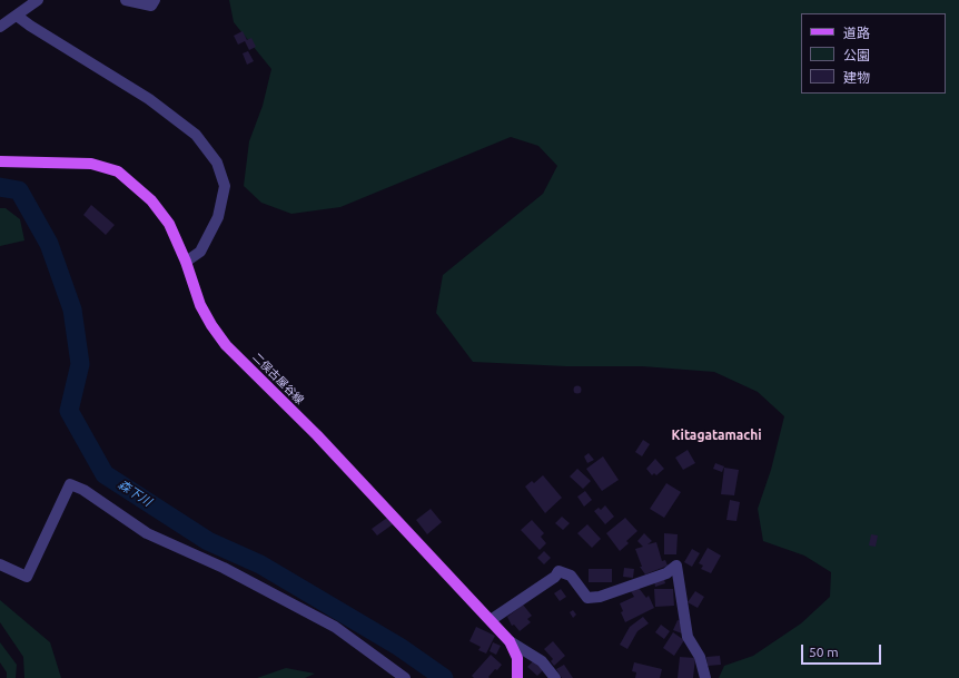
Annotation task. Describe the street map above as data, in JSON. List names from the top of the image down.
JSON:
{
  "streets": {
    "main road": ["二俣古屋谷線"]
  },
  "districts": ["Kitagatamachi"],
  "water": ["森下川"],
  "legend": ["道路", "公園", "建物"],
  "scale_bar": "50 m"
}
